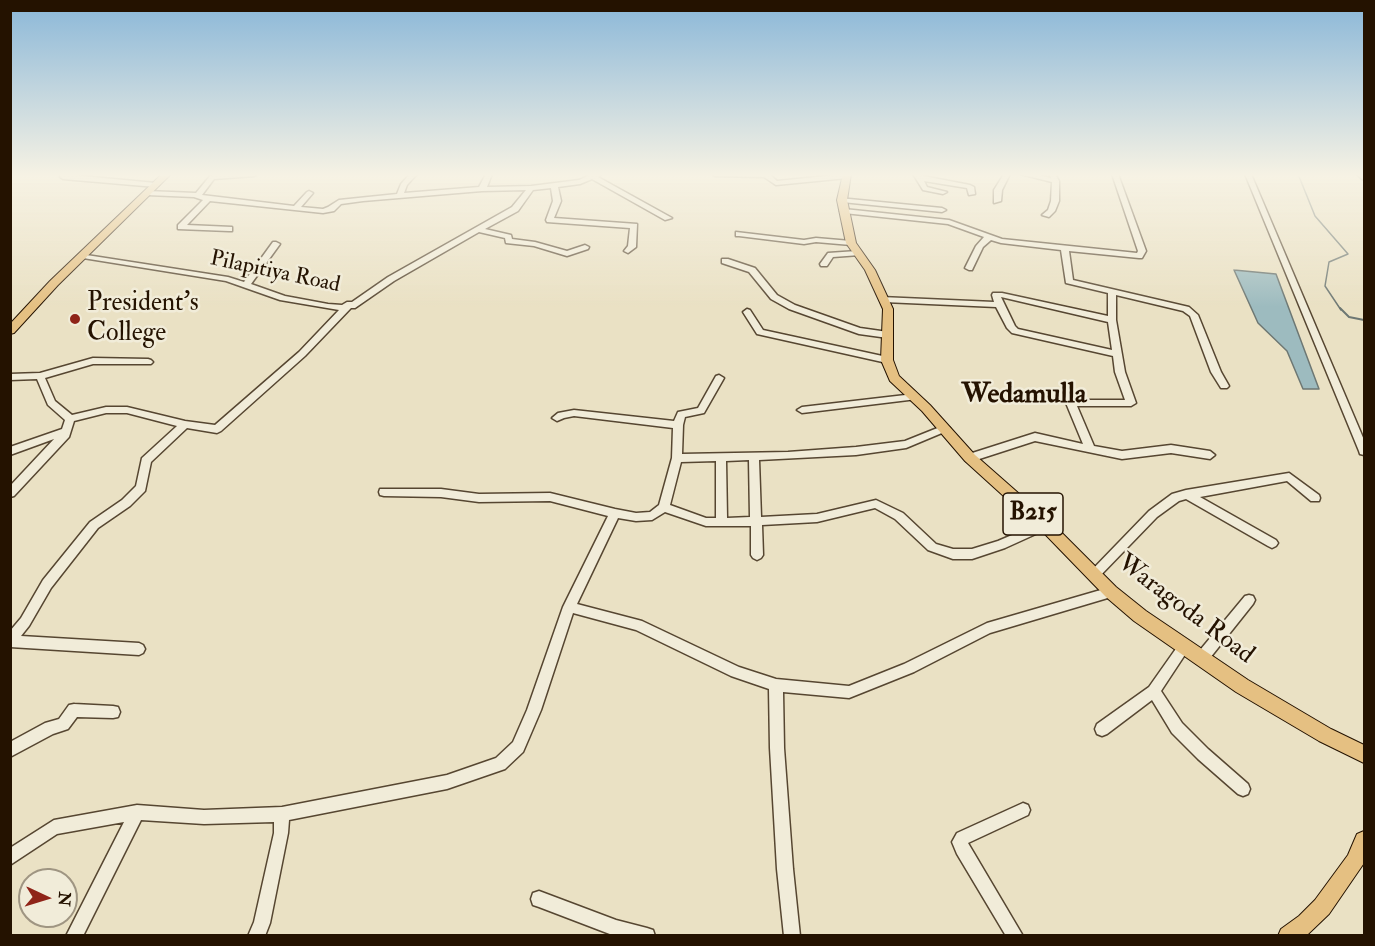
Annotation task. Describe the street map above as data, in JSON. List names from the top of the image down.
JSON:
{
  "streets": {
    "main road": ["B215", "Waragoda Road"],
    "street": ["Pilapitiya Road"]
  },
  "districts": ["Wedamulla"],
  "places": ["President's College"],
  "north": "right"
}
